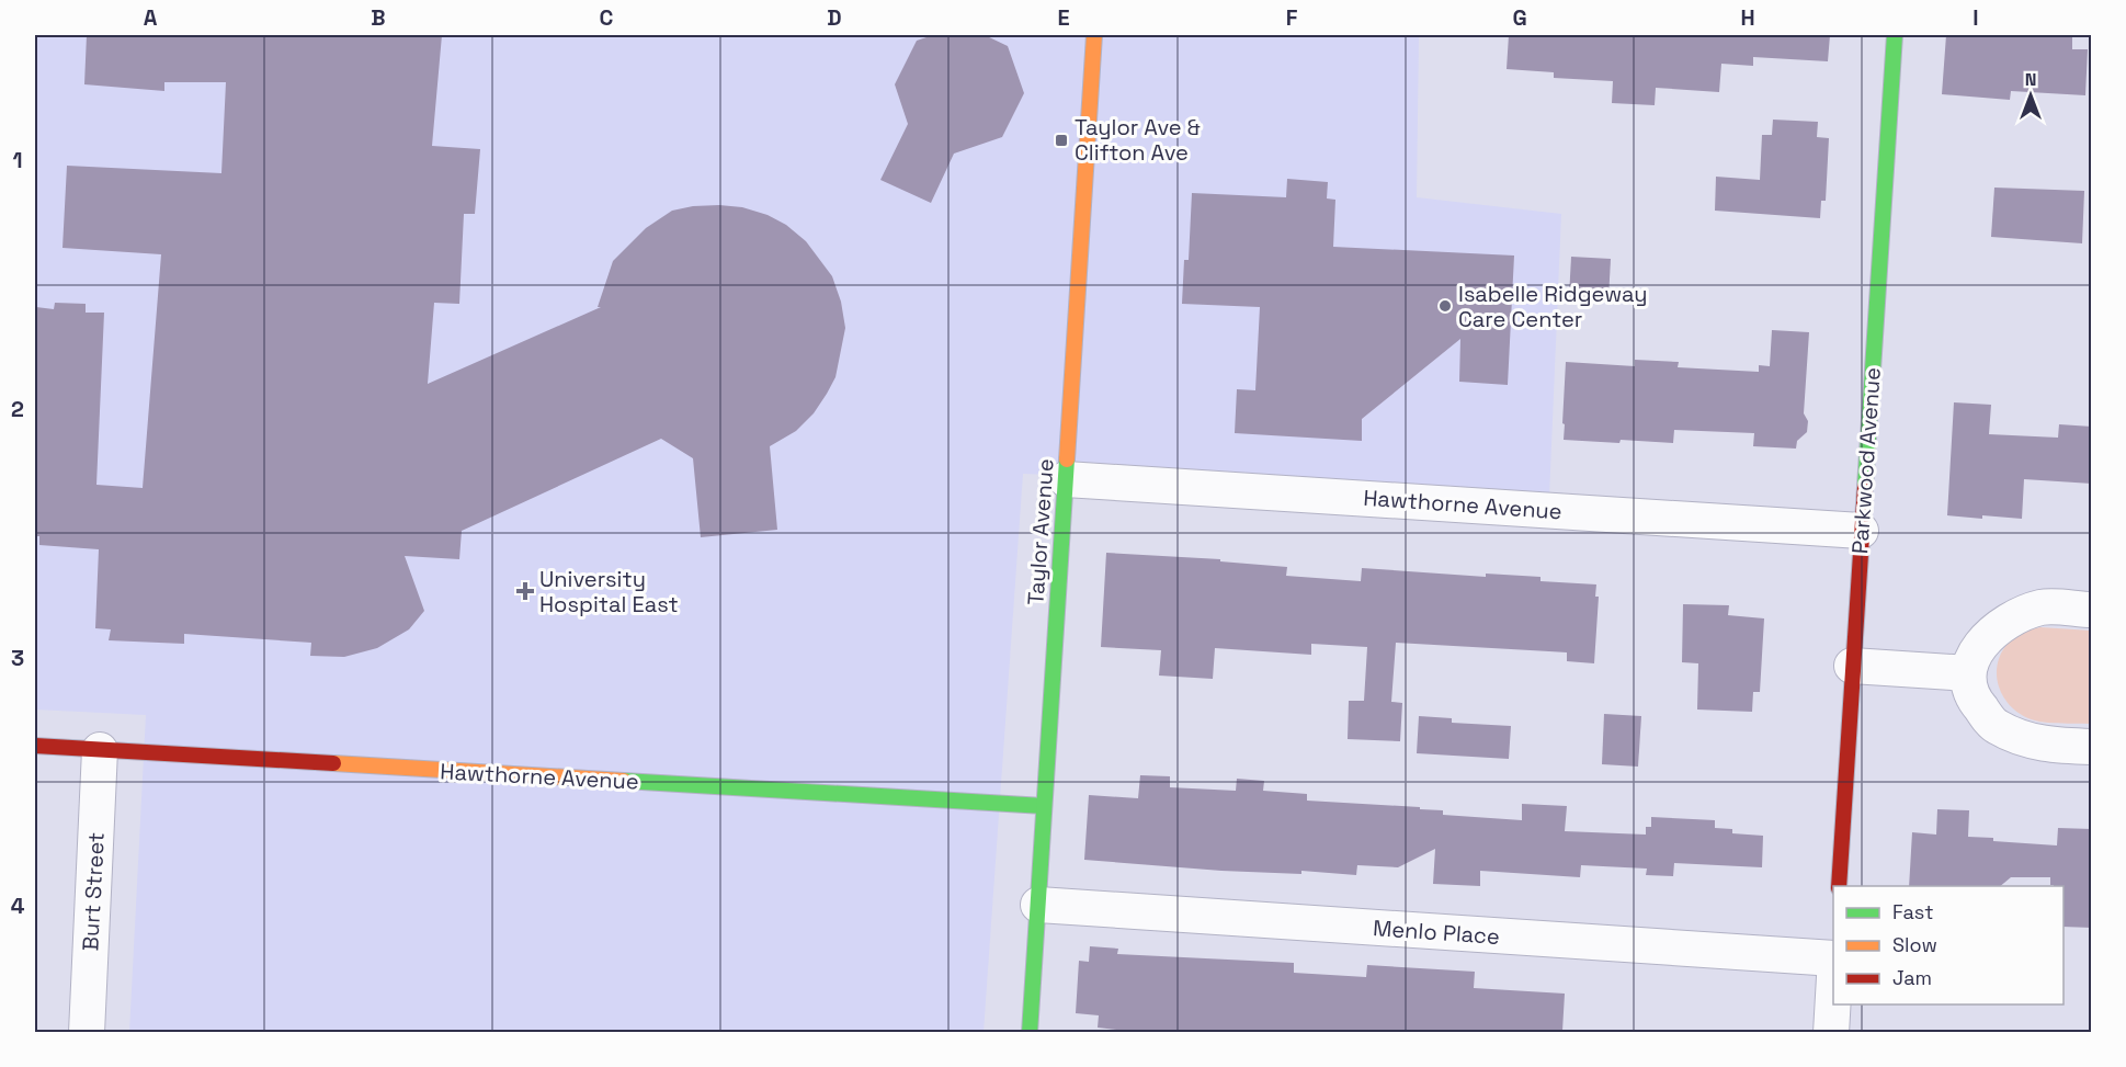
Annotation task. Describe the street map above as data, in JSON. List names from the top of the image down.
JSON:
{
  "streets": {
    "street": [
      "Parkwood Avenue",
      "Hawthorne Avenue",
      "Taylor Avenue",
      "Burt Street",
      "Menlo Place"
    ]
  },
  "crossings": [
    ["Parkwood Avenue", "Hawthorne Avenue"],
    ["Hawthorne Avenue", "Taylor Avenue"],
    ["Hawthorne Avenue", "Burt Street"],
    ["Taylor Avenue", "Menlo Place"]
  ],
  "places": {
    "transit": ["Taylor Ave & Clifton Ave"],
    "other": ["Isabelle Ridgeway Care Center"],
    "health": ["University Hospital East"]
  },
  "legend": ["Fast", "Slow", "Jam"],
  "north": "top",
  "grid": {
    "columns": [
      "A",
      "B",
      "C",
      "D",
      "E",
      "F",
      "G",
      "H",
      "I"
    ],
    "rows": [
      "1",
      "2",
      "3",
      "4"
    ]
  }
}
